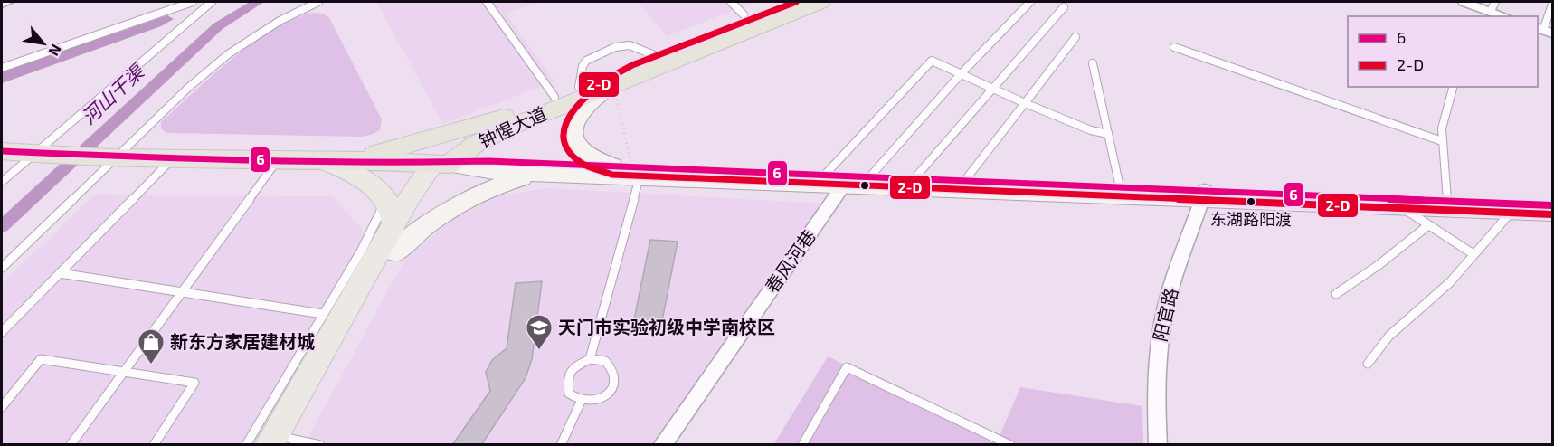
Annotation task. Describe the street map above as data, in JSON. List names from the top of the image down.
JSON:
{
  "streets": {
    "highway": ["钟惺大道"],
    "street": ["春风河巷", "阳官路"]
  },
  "water": ["河山干渠"],
  "places": {
    "other": ["东湖路阳渡"],
    "school or university": ["天门市实验初级中学南校区"],
    "shop": ["新东方家居建材城"]
  },
  "lines": ["transit line 2-D", "transit line 6"],
  "legend": ["6", "2-D"],
  "north": "bottom right"
}
